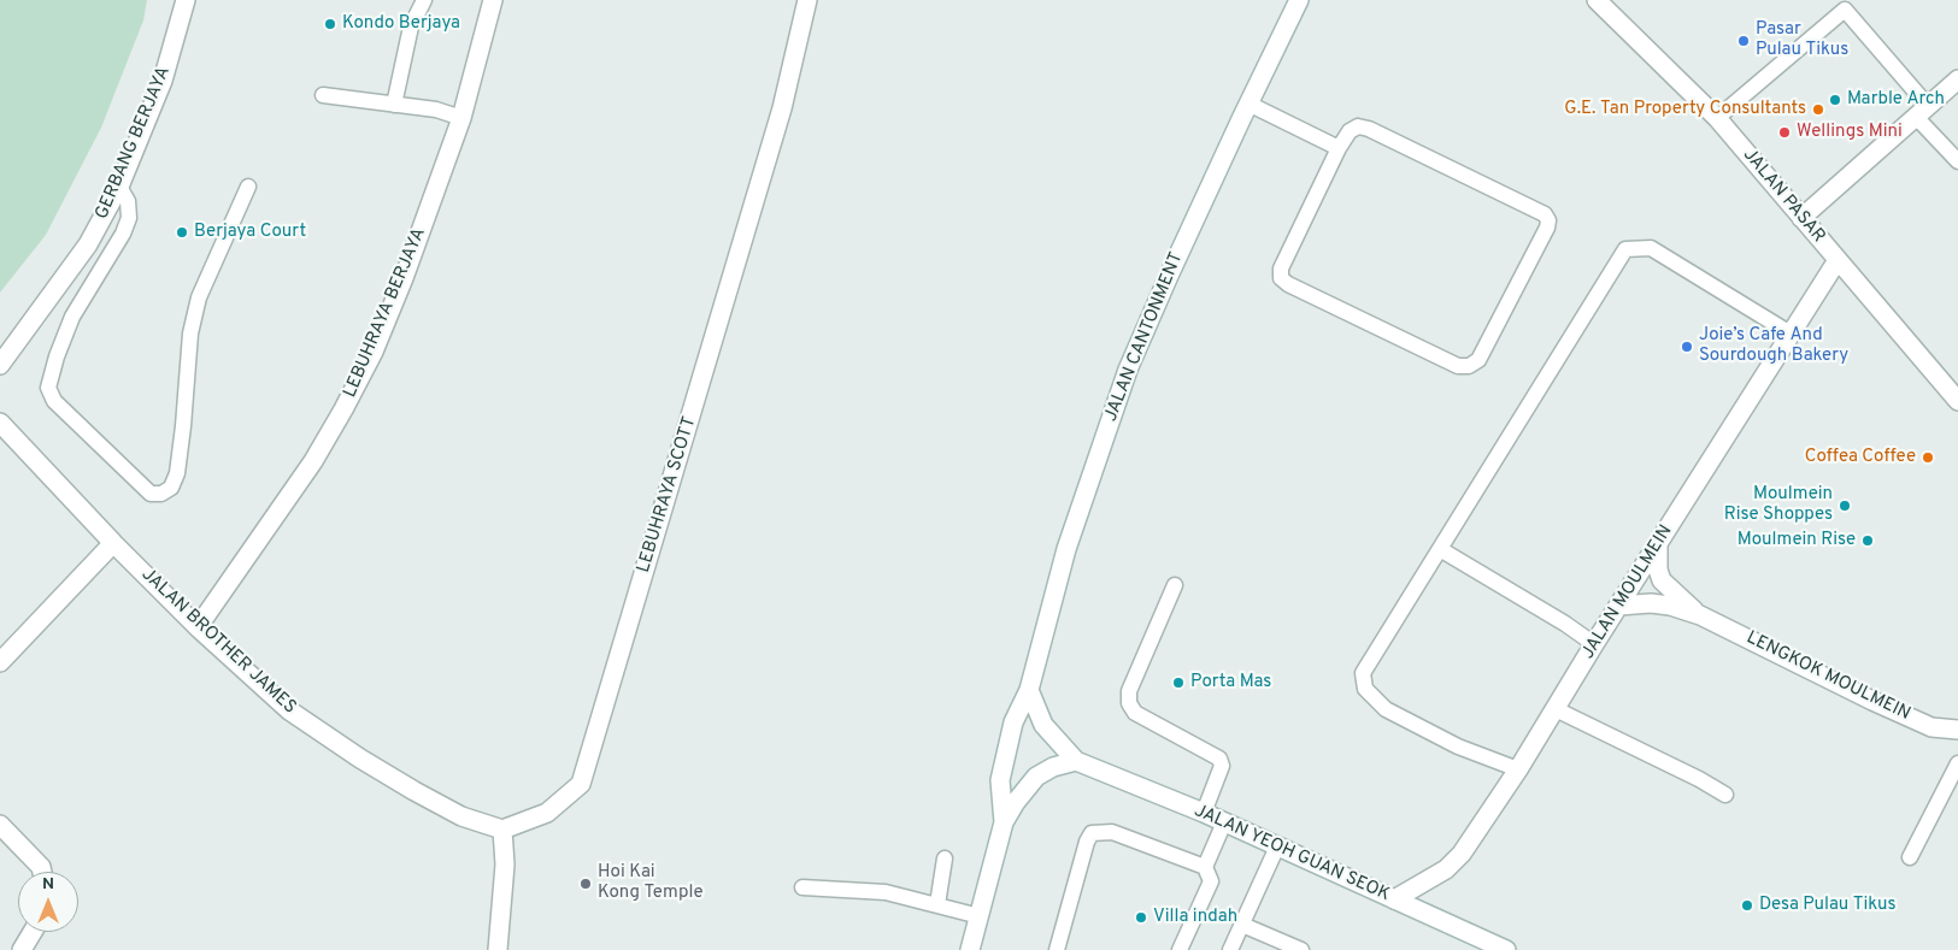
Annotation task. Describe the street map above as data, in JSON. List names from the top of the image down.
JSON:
{
  "streets": {
    "street": [
      "GERBANG BERJAYA",
      "JALAN PASAR",
      "LEBUHRAYA BERJAYA",
      "JALAN CANTONMENT",
      "LEBUHRAYA SCOTT",
      "JALAN MOULMEIN",
      "JALAN BROTHER JAMES",
      "LENGKOK MOULMEIN",
      "JALAN YEOH GUAN SEOK"
    ]
  },
  "crossings": [
    ["JALAN PASAR", "JALAN MOULMEIN"],
    ["LEBUHRAYA BERJAYA", "JALAN BROTHER JAMES"],
    ["JALAN CANTONMENT", "JALAN YEOH GUAN SEOK"],
    ["LEBUHRAYA SCOTT", "JALAN BROTHER JAMES"],
    ["JALAN MOULMEIN", "LENGKOK MOULMEIN"],
    ["JALAN MOULMEIN", "JALAN YEOH GUAN SEOK"]
  ],
  "places": [
    "Kondo Berjaya",
    "Pasar Pulau Tikus",
    "Marble Arch",
    "G.E. Tan Property Consultants",
    "Wellings Mini",
    "Berjaya Court",
    "Joie’s Cafe And Sourdough Bakery",
    "Coffea Coffee",
    "Moulmein Rise Shoppes",
    "Moulmein Rise",
    "Porta Mas",
    "Hoi Kai Kong Temple",
    "Desa Pulau Tikus",
    "Villa indah"
  ],
  "north": "top"
}
